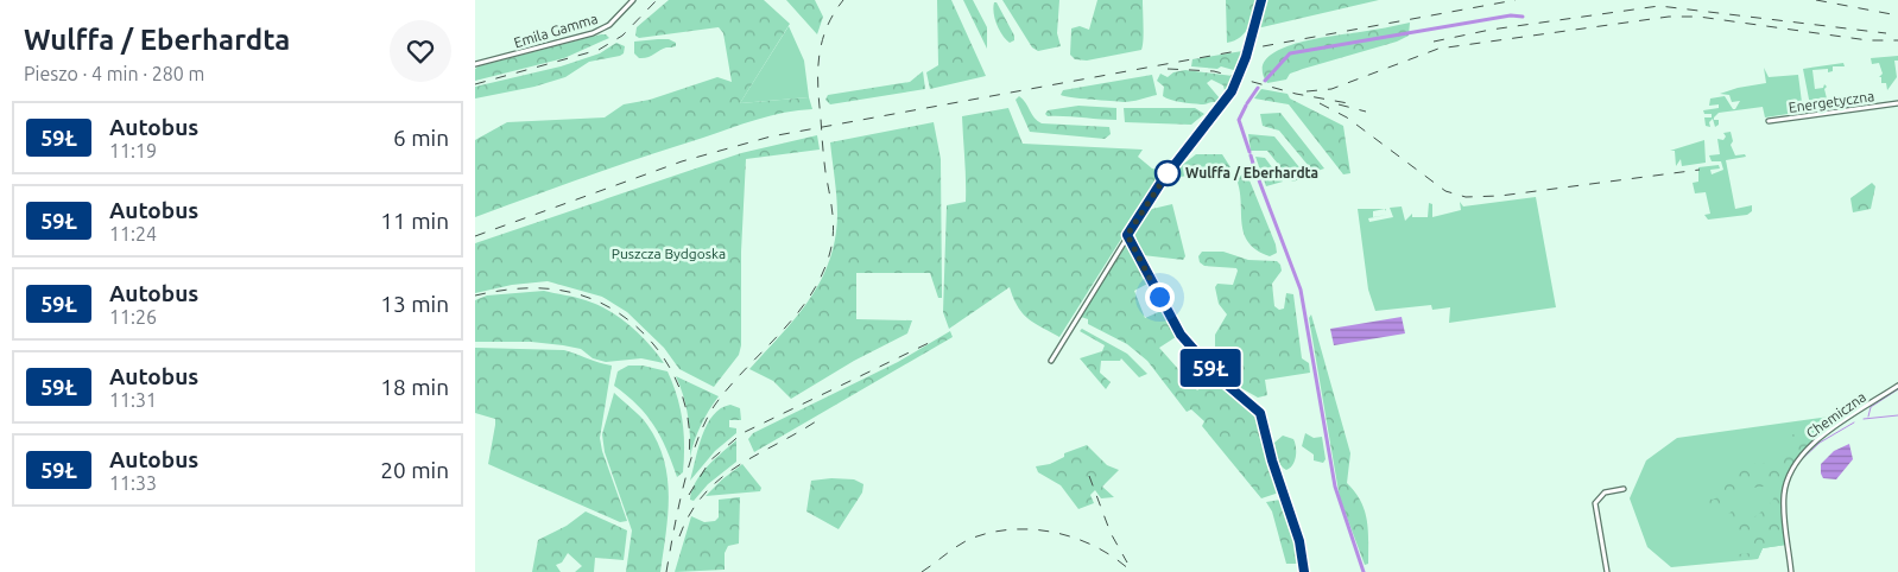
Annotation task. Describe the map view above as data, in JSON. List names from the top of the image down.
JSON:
{
  "streets": {
    "street": ["Emila Gamma", "Energetyczna", "Chemiczna"]
  },
  "parks": ["Puszcza Bydgoska"],
  "places": ["Wulffa / Eberhardta"],
  "lines": ["bus line 59Ł"],
  "page": {
    "heading": ["Wulffa / Eberhardta", "Pieszo · 4 min · 280 m"],
    "on_map": "59Ł",
    "list": [
      {
        "mark": "59Ł",
        "name": "Autobus",
        "note": "11:19",
        "value": "6 min"
      },
      {
        "mark": "59Ł",
        "name": "Autobus",
        "note": "11:24",
        "value": "11 min"
      },
      {
        "mark": "59Ł",
        "name": "Autobus",
        "note": "11:26",
        "value": "13 min"
      },
      {
        "mark": "59Ł",
        "name": "Autobus",
        "note": "11:31",
        "value": "18 min"
      },
      {
        "mark": "59Ł",
        "name": "Autobus",
        "note": "11:33",
        "value": "20 min"
      }
    ]
  }
}
